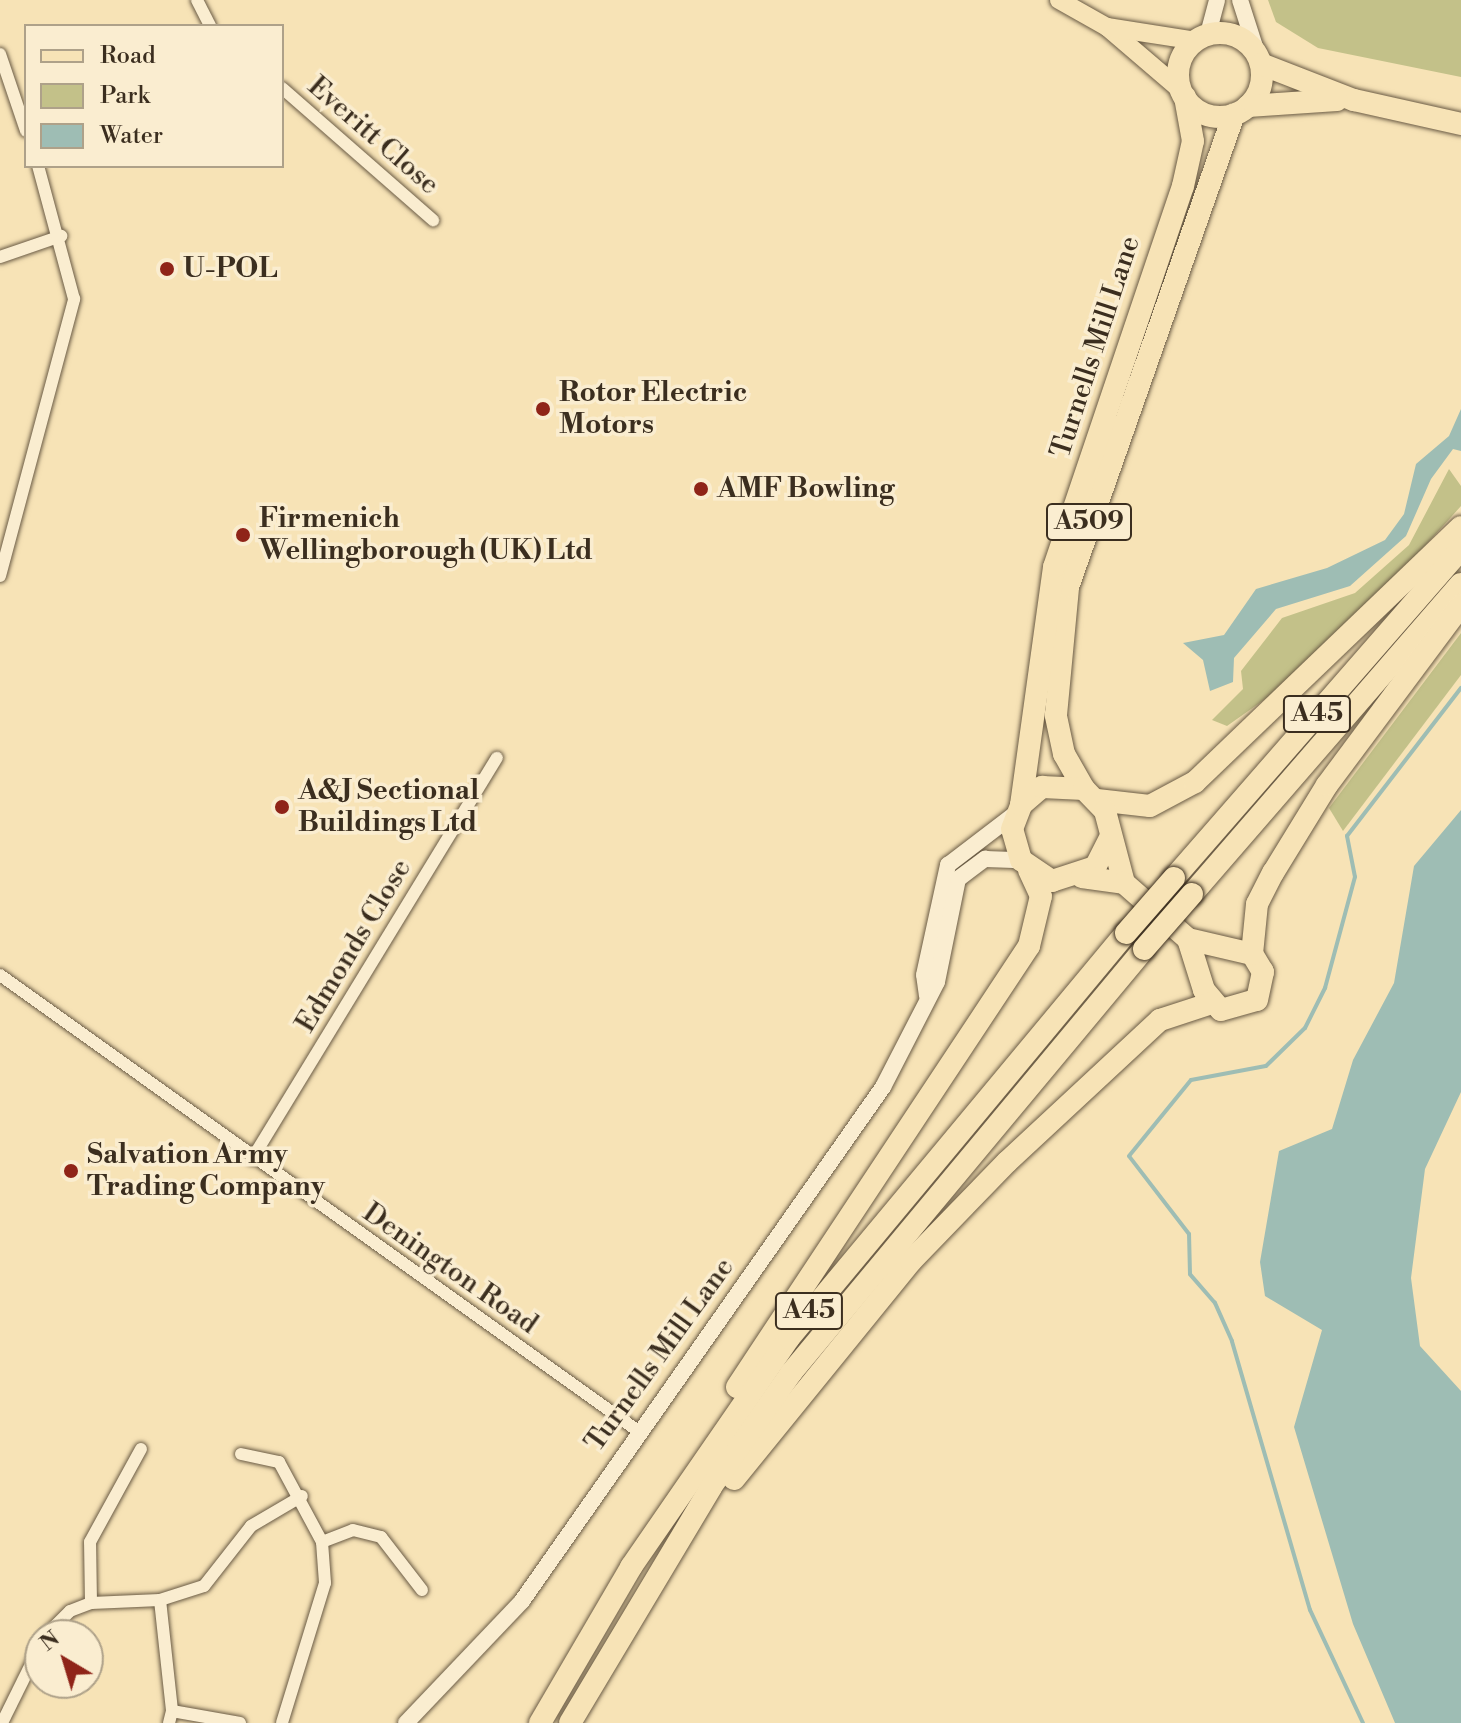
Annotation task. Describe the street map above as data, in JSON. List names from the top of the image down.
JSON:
{
  "streets": {
    "highway": ["Turnells Mill Lane", "A509", "A45"],
    "street": ["Everitt Close", "Edmonds Close", "Denington Road"]
  },
  "crossings": [
    ["Turnells Mill Lane", "A45"],
    ["Turnells Mill Lane", "Denington Road"],
    ["Edmonds Close", "Denington Road"]
  ],
  "places": [
    "U-POL",
    "Rotor Electric Motors",
    "AMF Bowling",
    "Firmenich Wellingborough (UK) Ltd",
    "A&J Sectional Buildings Ltd",
    "Salvation Army Trading Company"
  ],
  "legend": ["Road", "Park", "Water"],
  "north": "top left"
}
